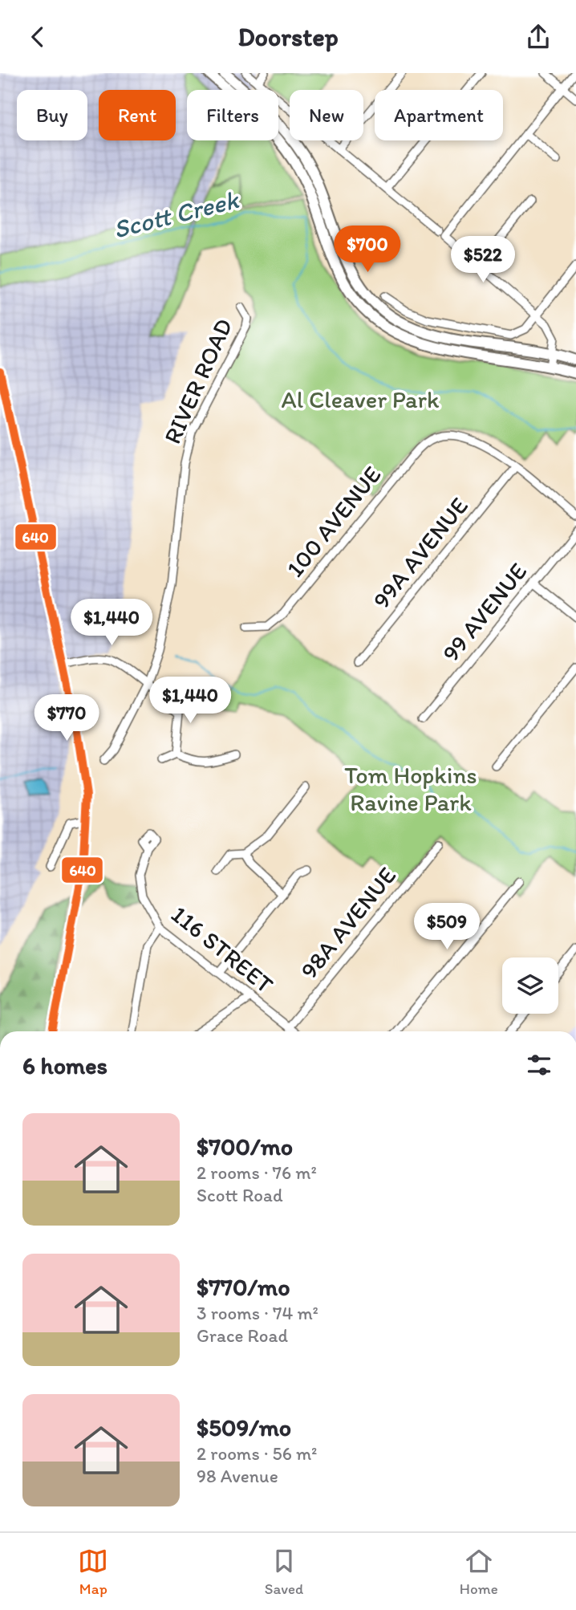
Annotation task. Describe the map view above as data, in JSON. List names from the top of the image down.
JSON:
{
  "streets": {
    "street": [
      "RIVER ROAD",
      "100 AVENUE",
      "99A AVENUE",
      "99 AVENUE",
      "98A AVENUE",
      "116 STREET"
    ]
  },
  "crossings": [
    ["100 AVENUE", "99A AVENUE"],
    ["98A AVENUE", "116 STREET"]
  ],
  "water": ["Scott Creek"],
  "parks": ["Al Cleaver Park", "Tom Hopkins Ravine Park"],
  "lines": ["transit line 640"],
  "page": {
    "header": "Doorstep",
    "chip": [
      "Buy",
      "Rent",
      "Filters",
      "New",
      "Apartment"
    ],
    "price": [
      "$700",
      "$522",
      "$1,440",
      "$1,440",
      "$770",
      "$509"
    ],
    "heading": "6 homes",
    "list": [
      {
        "name": "$700/mo",
        "note": "2 rooms · 76 m² · Scott Road"
      },
      {
        "name": "$770/mo",
        "note": "3 rooms · 74 m² · Grace Road"
      },
      {
        "name": "$509/mo",
        "note": "2 rooms · 56 m² · 98 Avenue"
      }
    ],
    "tabs": ["Map", "Saved", "Home"]
  }
}
